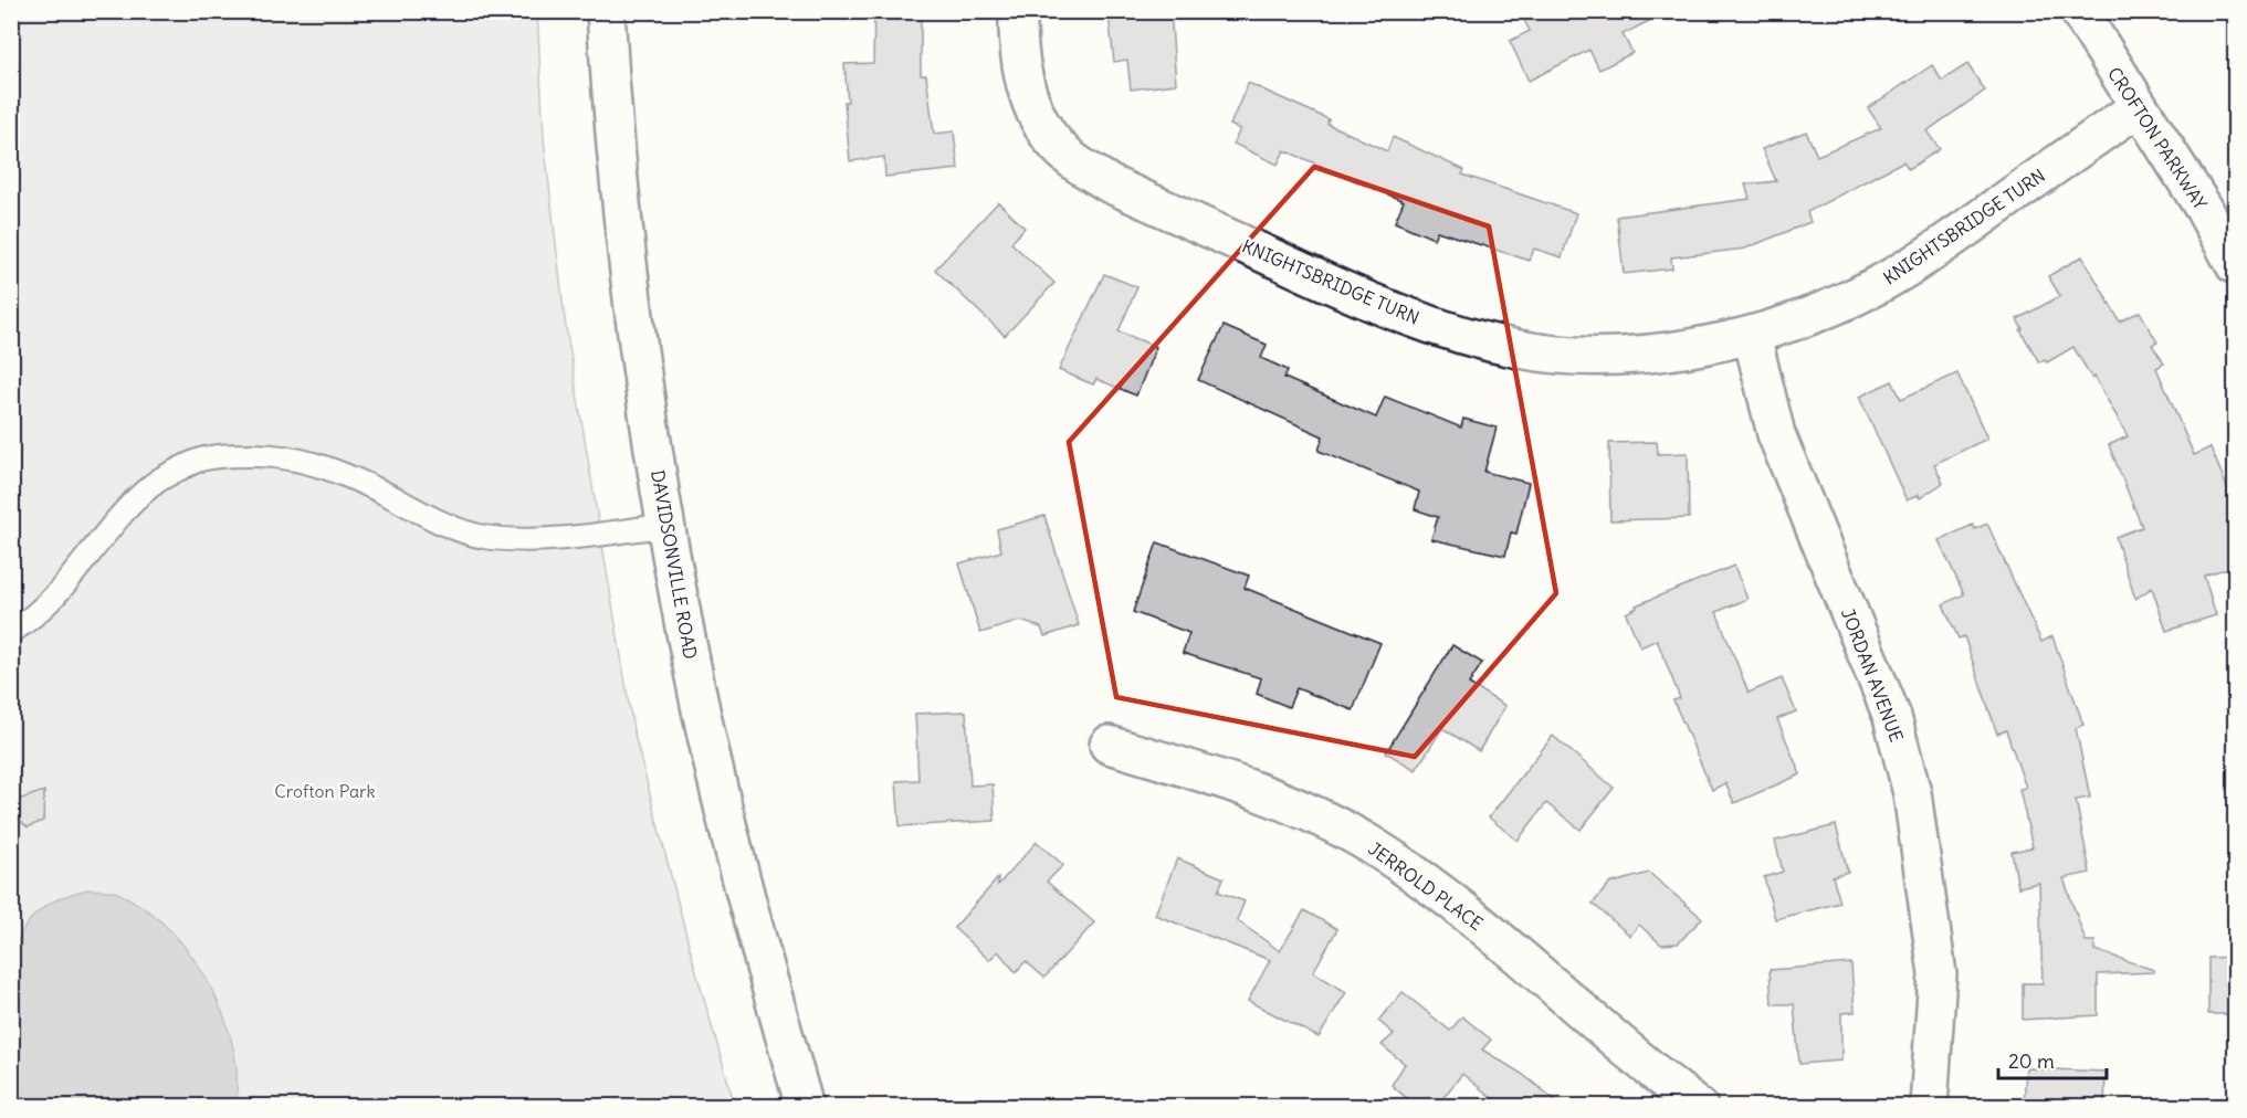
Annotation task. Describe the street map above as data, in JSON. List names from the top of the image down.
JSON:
{
  "streets": {
    "street": [
      "CROFTON PARKWAY",
      "KNIGHTSBRIDGE TURN",
      "DAVIDSONVILLE ROAD",
      "JORDAN AVENUE",
      "JERROLD PLACE"
    ]
  },
  "crossings": [
    ["CROFTON PARKWAY", "KNIGHTSBRIDGE TURN"],
    ["KNIGHTSBRIDGE TURN", "JORDAN AVENUE"]
  ],
  "parks": ["Crofton Park"],
  "scale_bar": "20 m"
}
